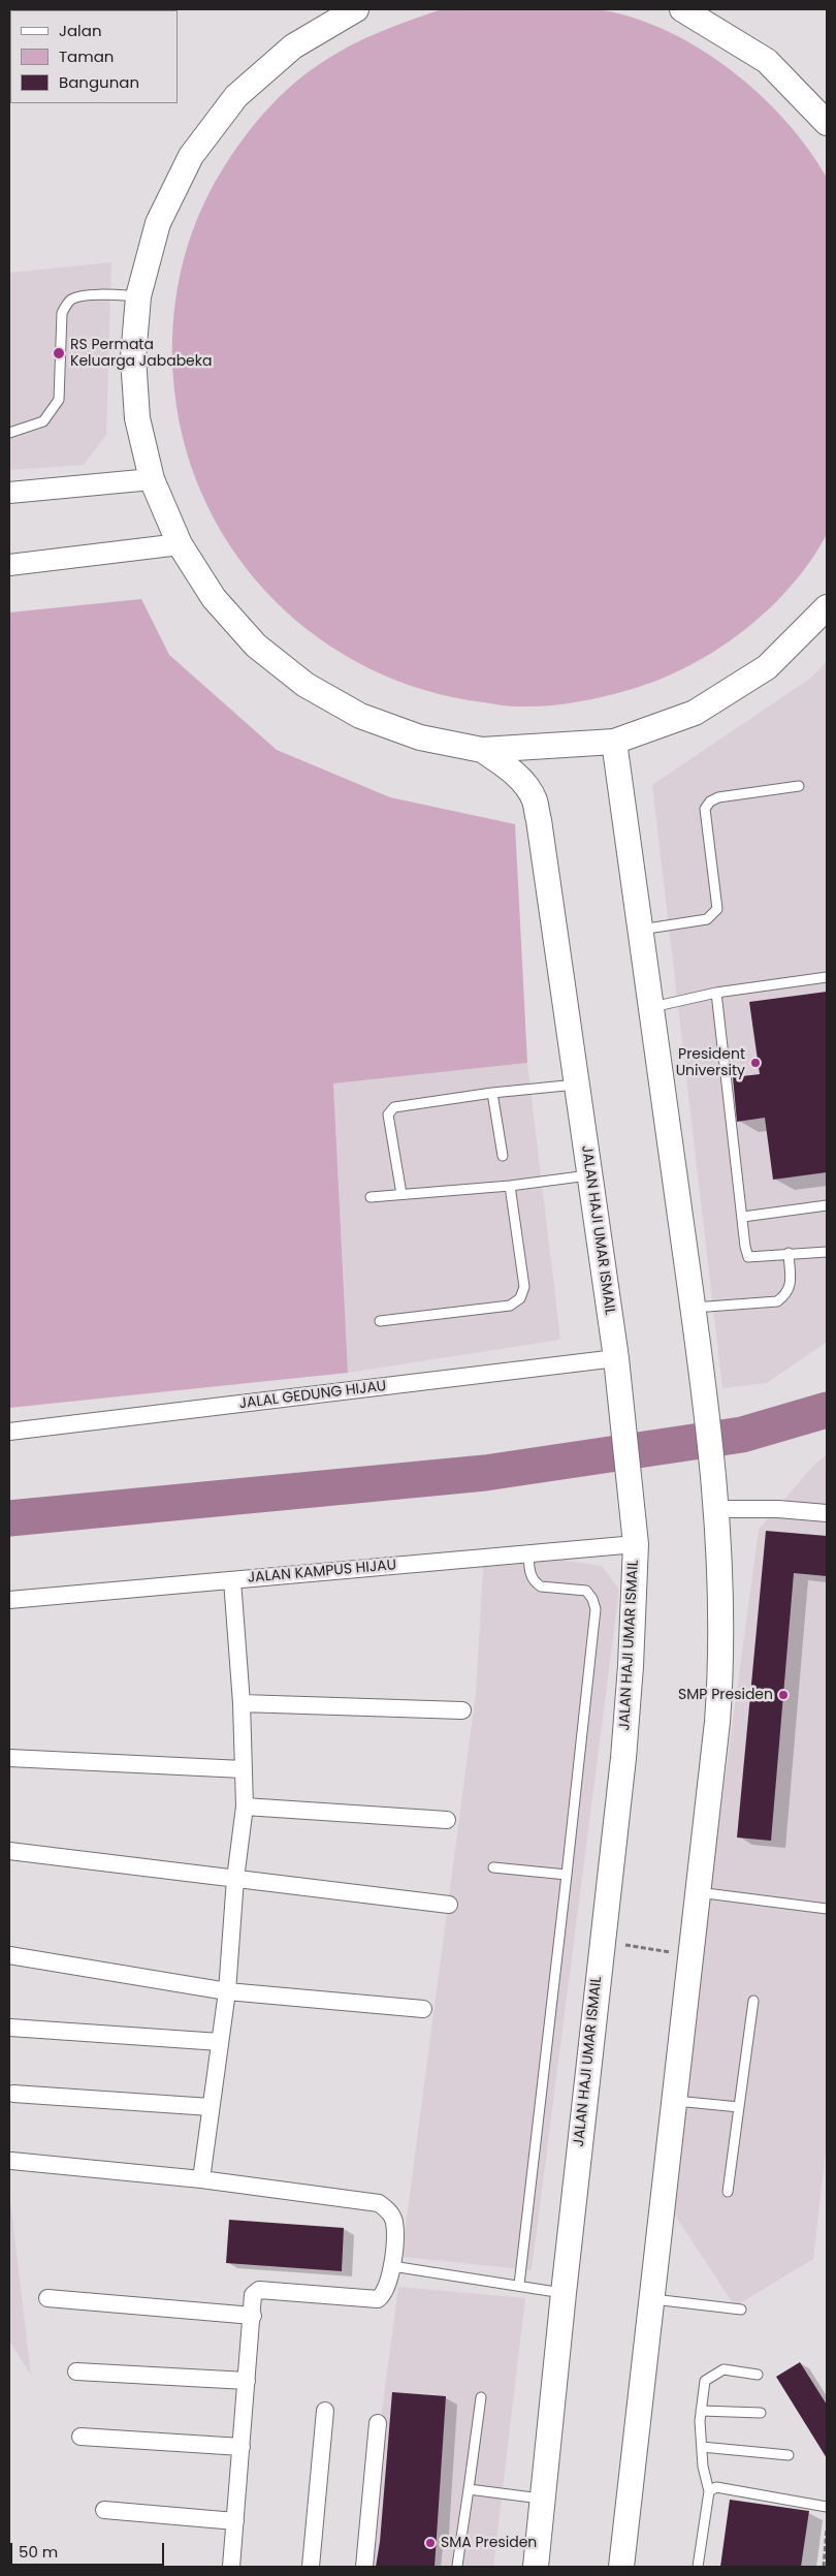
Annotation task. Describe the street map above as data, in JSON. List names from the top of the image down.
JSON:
{
  "streets": {
    "main road": ["JALAN HAJI UMAR ISMAIL"],
    "street": ["JALAL GEDUNG HIJAU", "JALAN KAMPUS HIJAU"]
  },
  "crossings": [
    ["JALAN HAJI UMAR ISMAIL", "JALAL GEDUNG HIJAU"],
    ["JALAN HAJI UMAR ISMAIL", "JALAN KAMPUS HIJAU"]
  ],
  "places": [
    "RS Permata Keluarga Jababeka",
    "President University",
    "SMP Presiden",
    "SMA Presiden"
  ],
  "legend": ["Jalan", "Taman", "Bangunan"],
  "scale_bar": "50 m"
}
